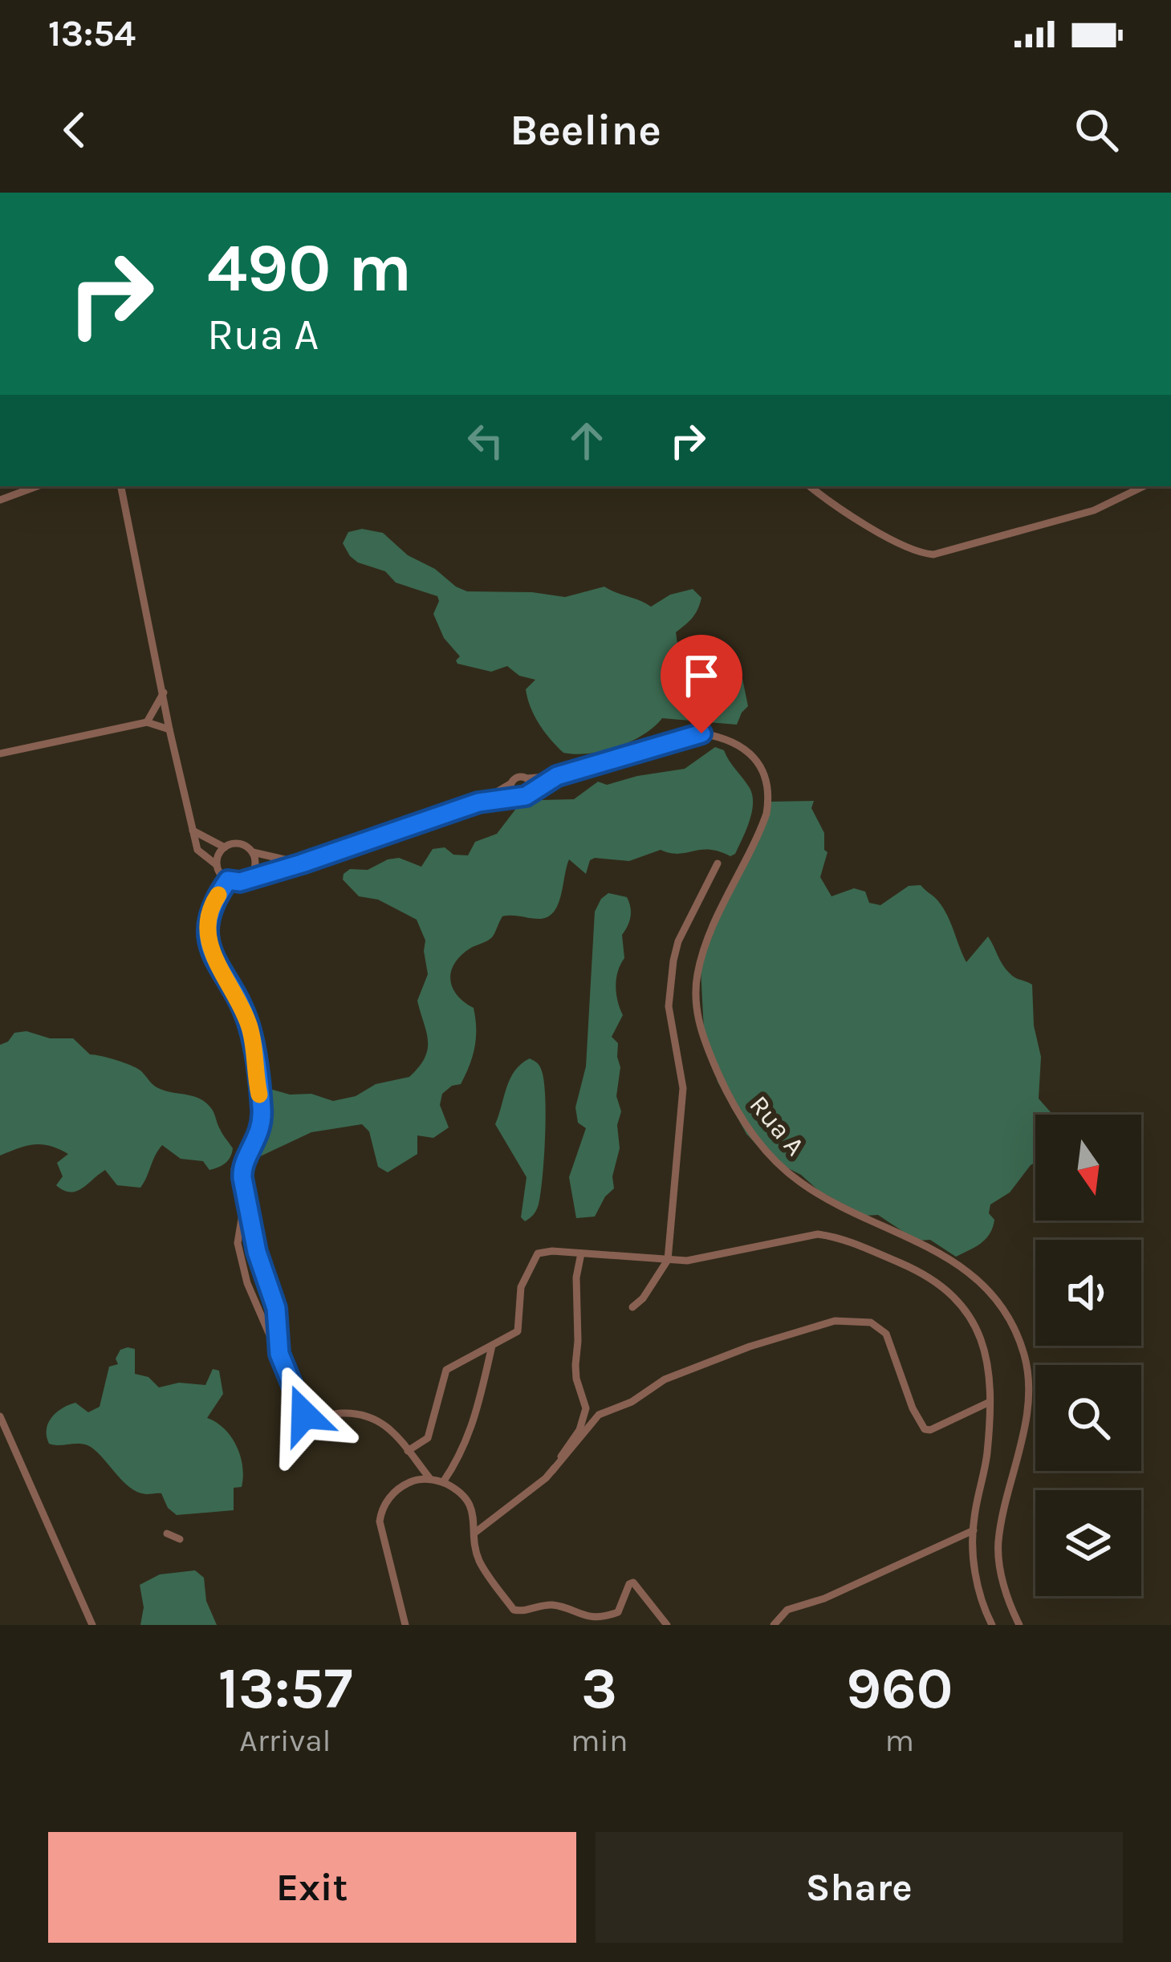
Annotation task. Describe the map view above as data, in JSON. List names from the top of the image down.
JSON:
{
  "streets": {
    "street": ["Rua A"]
  },
  "north": "bottom",
  "page": {
    "status": "13:54",
    "header": "Beeline",
    "turn": ["490 m", "Rua A"],
    "eta": [
      "13:57",
      "Arrival",
      "3",
      "min",
      "960",
      "m"
    ],
    "buttons": ["Exit", "Share"]
  }
}
